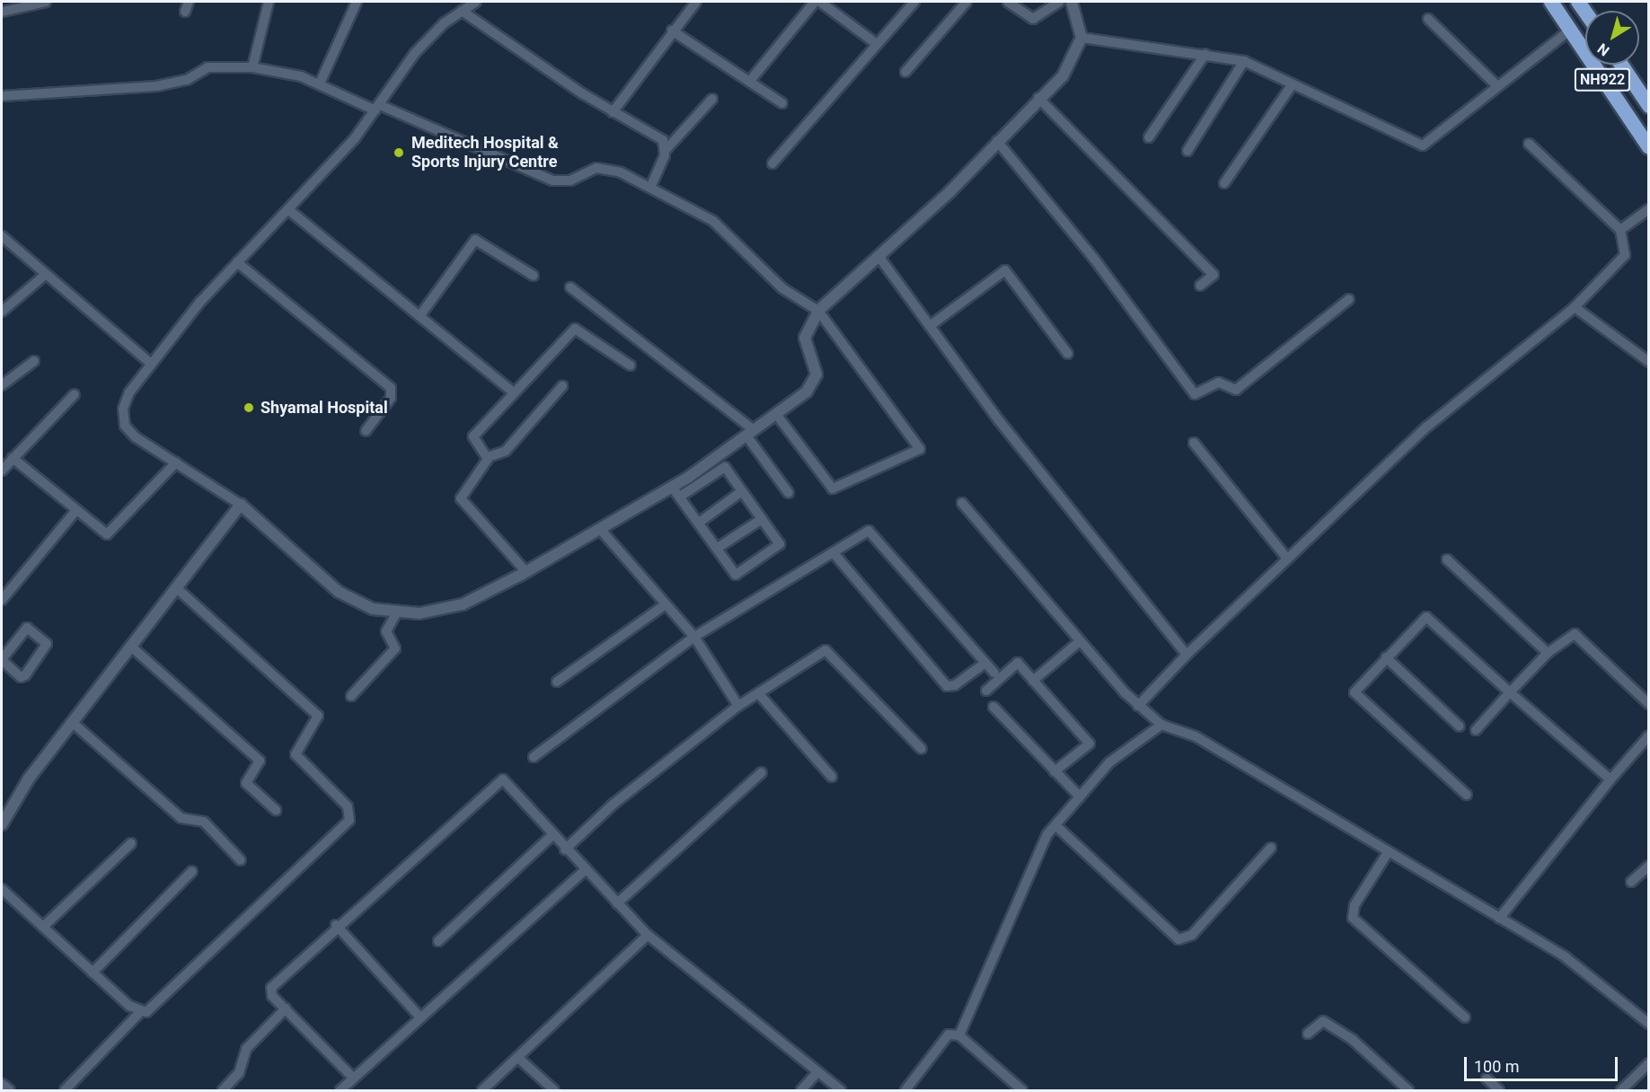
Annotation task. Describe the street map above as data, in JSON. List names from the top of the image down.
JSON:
{
  "streets": {
    "highway": ["NH922"]
  },
  "places": ["Meditech Hospital & Sports Injury Centre", "Shyamal Hospital"],
  "scale_bar": "100 m",
  "north": "bottom left"
}
